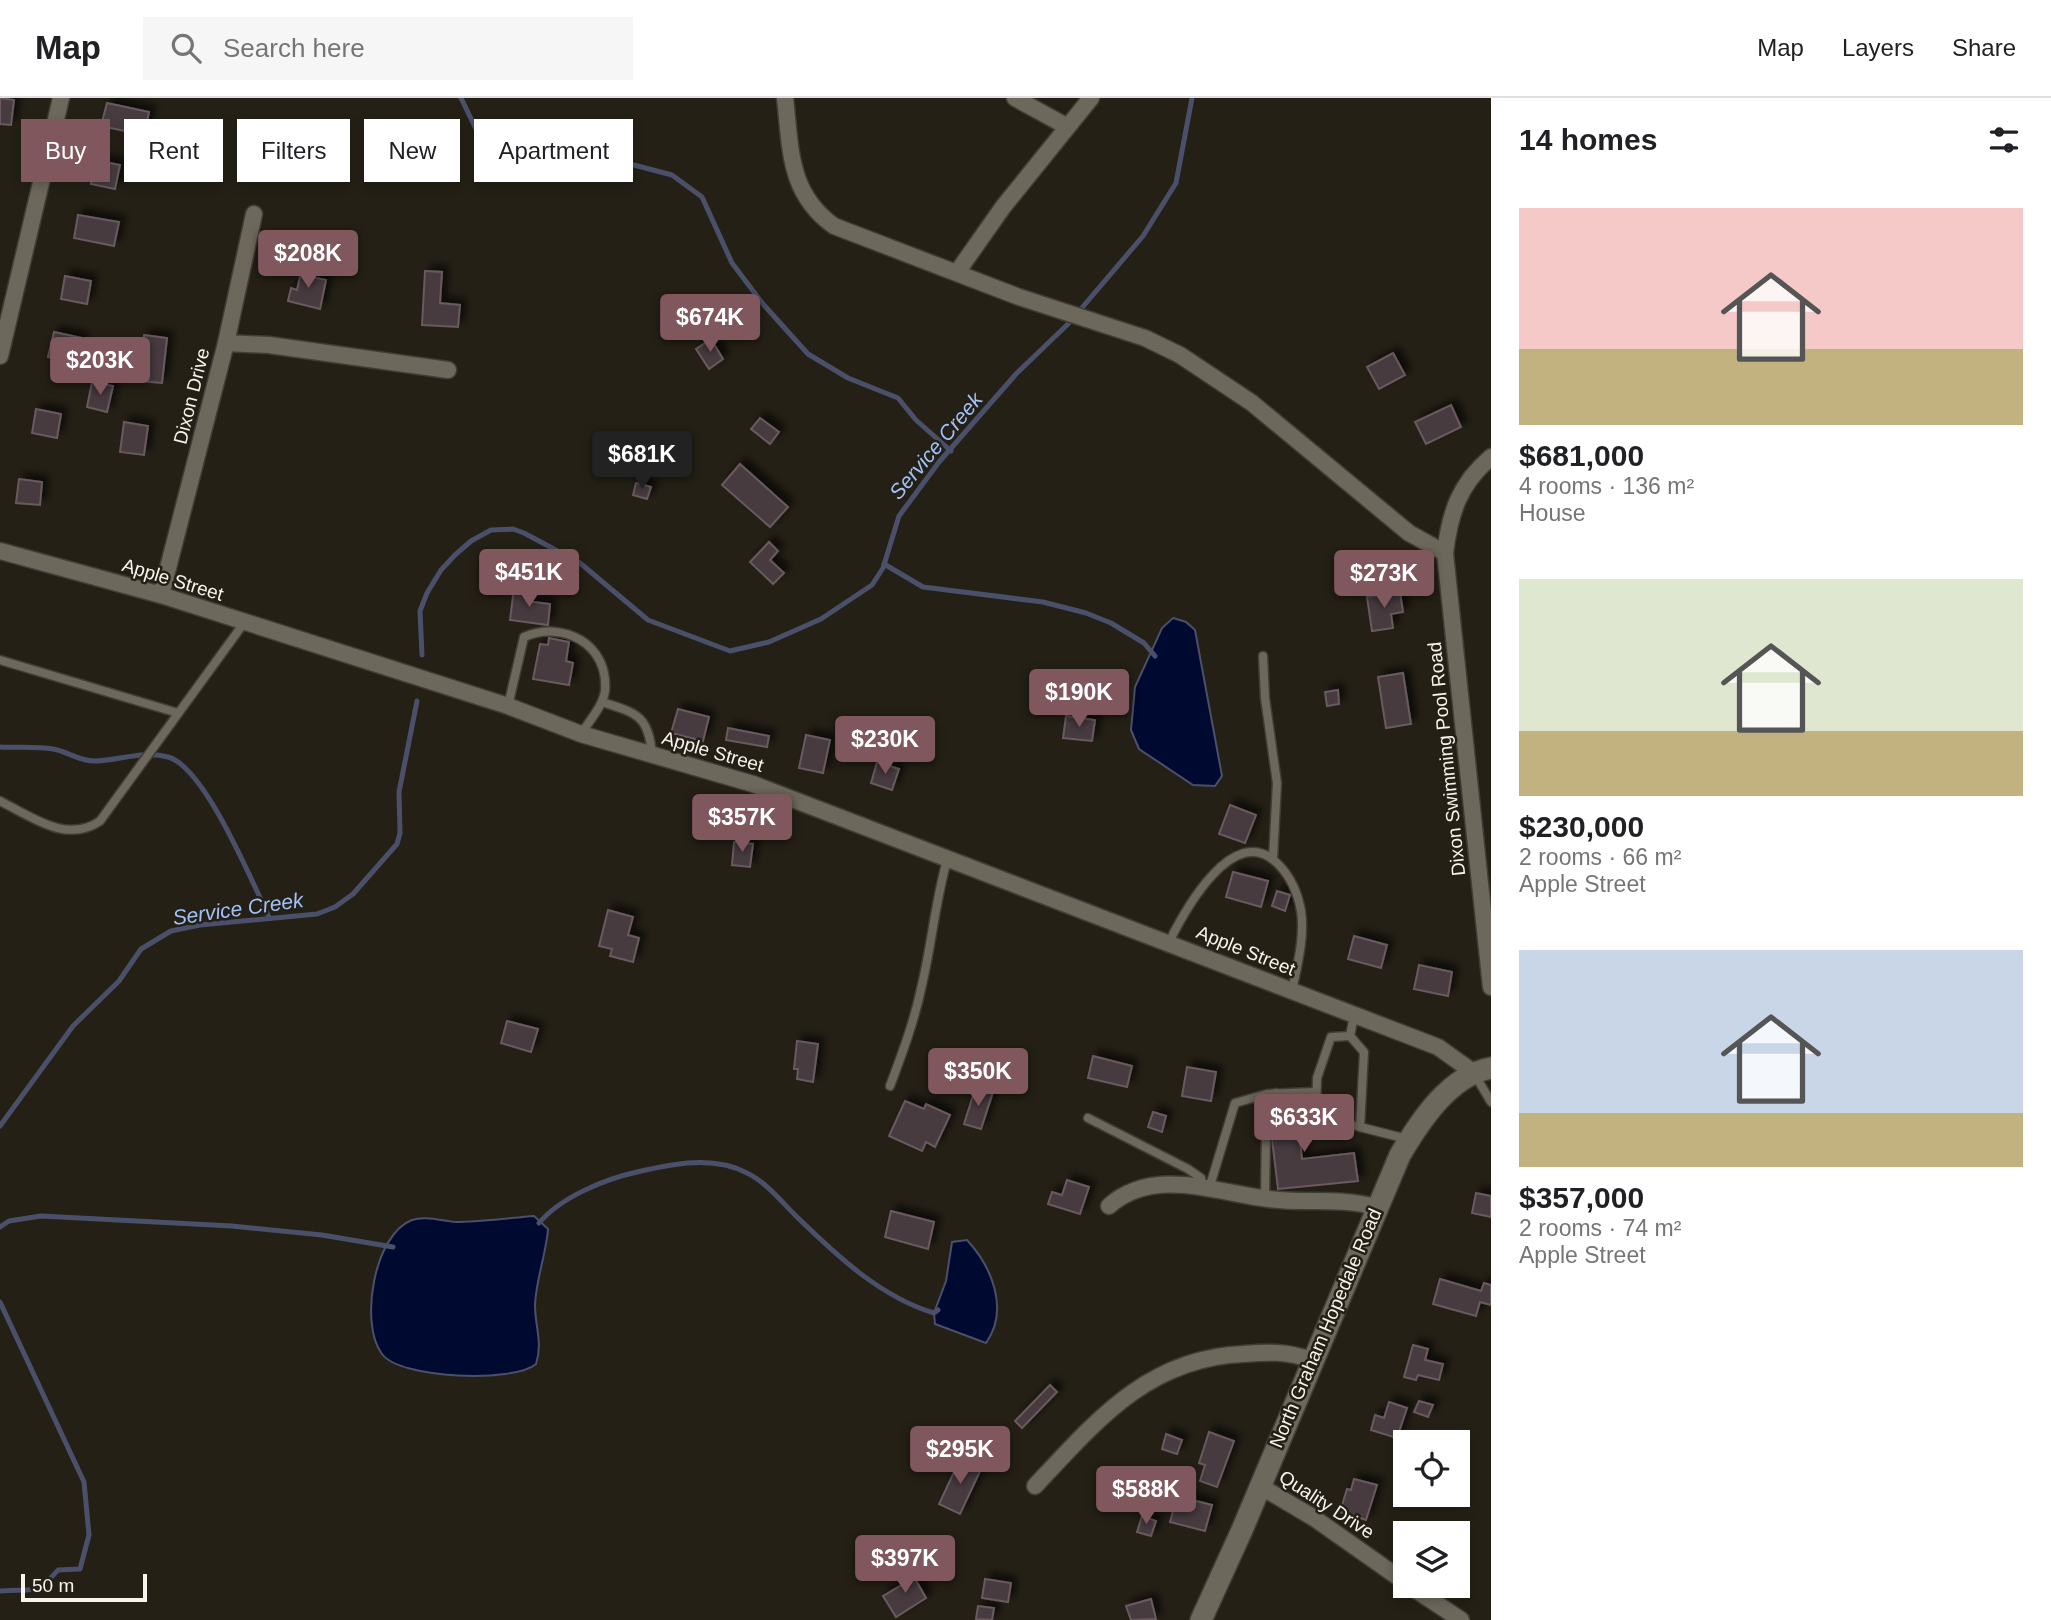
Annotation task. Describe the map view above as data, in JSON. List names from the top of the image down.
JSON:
{
  "streets": {
    "street": [
      "Dixon Drive",
      "Apple Street",
      "Dixon Swimming Pool Road",
      "North Graham Hopedale Road",
      "Quality Drive"
    ]
  },
  "crossings": [
    ["Dixon Drive", "Apple Street"],
    ["Apple Street", "North Graham Hopedale Road"],
    ["North Graham Hopedale Road", "Quality Drive"]
  ],
  "water": ["Service Creek"],
  "scale_bar": "50 m",
  "page": {
    "header": "Map",
    "search": "Search here",
    "nav": ["Map", "Layers", "Share"],
    "heading": "14 homes",
    "chip": [
      "Buy",
      "Rent",
      "Filters",
      "New",
      "Apartment"
    ],
    "list": [
      {
        "name": "$681,000",
        "note": "4 rooms · 136 m² · House"
      },
      {
        "name": "$230,000",
        "note": "2 rooms · 66 m² · Apple Street"
      },
      {
        "name": "$357,000",
        "note": "2 rooms · 74 m² · Apple Street"
      }
    ],
    "price": [
      "$208K",
      "$674K",
      "$203K",
      "$681K",
      "$451K",
      "$273K",
      "$190K",
      "$230K",
      "$357K",
      "$350K",
      "$633K",
      "$295K",
      "$588K",
      "$397K"
    ],
    "scale": "50 m"
  }
}
